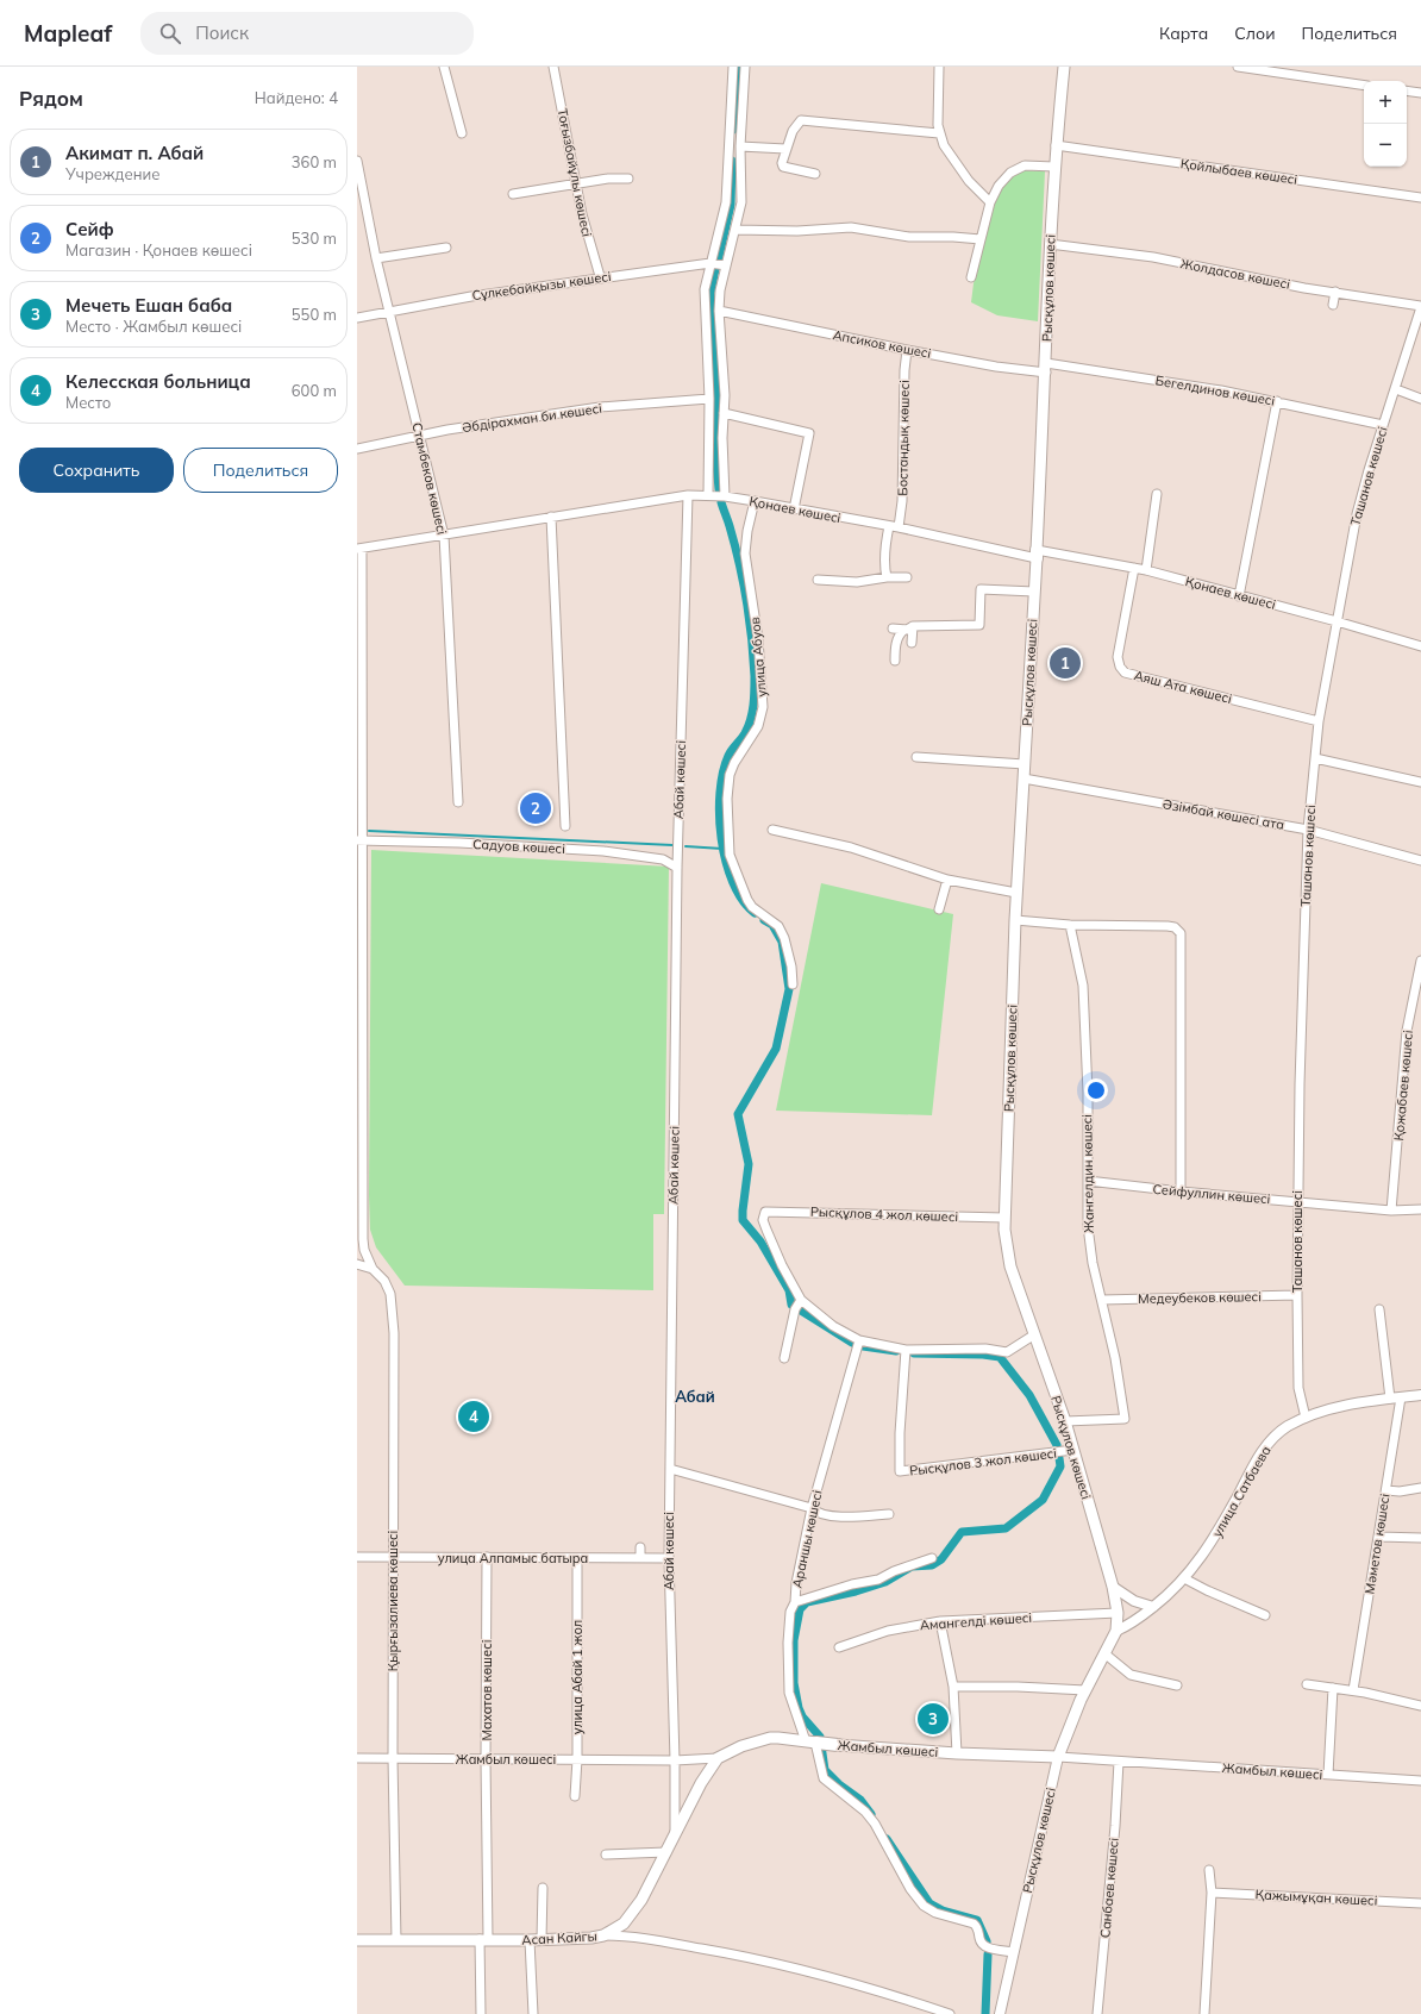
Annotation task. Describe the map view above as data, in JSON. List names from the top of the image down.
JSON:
{
  "streets": {
    "main road": ["Рысқұлов көшесі", "Жамбыл көшесі", "Асан Кайгы"],
    "street": [
      "Қойлыбаев көшесі",
      "Тоғызбайұлы көшесі",
      "Жолдасов көшесі",
      "Сұлкебайқызы көшесі",
      "Апсиков көшесі",
      "Бегелдинов көшесі",
      "Әбдірахман би көшесі",
      "Бостандық көшесі",
      "Ташанов көшесі",
      "Стамбеков көшесі",
      "Қонаев көшесі",
      "улица Абуов",
      "Аяш Ата көшесі",
      "Абай көшесі",
      "Әзімбай көшесі ата",
      "Садуов көшесі",
      "Қожабаев көшесі",
      "Жангелдин көшесі",
      "Сейфуллин көшесі",
      "Рысқұлов 4 жол көшесі",
      "Медеубеков көшесі",
      "Рысқұлов 3 жол көшесі",
      "улица Сатбаева",
      "Араншы көшесі",
      "Мәметов көшесі",
      "улица Алпамыс батыра",
      "Қырғызалиева көшесі",
      "Амангелді көшесі",
      "улица Абай 1 жол",
      "Махатов көшесі",
      "Санбаев көшесі",
      "Қажымұқан көшесі"
    ]
  },
  "crossings": [
    ["Қойлыбаев көшесі", "Рысқұлов көшесі"],
    ["Тоғызбайұлы көшесі", "Сұлкебайқызы көшесі"],
    ["Жолдасов көшесі", "Рысқұлов көшесі"],
    ["Жолдасов көшесі", "Ташанов көшесі"],
    ["Сұлкебайқызы көшесі", "Стамбеков көшесі"],
    ["Рысқұлов көшесі", "Апсиков көшесі"],
    ["Рысқұлов көшесі", "Бегелдинов көшесі"],
    ["Рысқұлов көшесі", "Қонаев көшесі"],
    ["Рысқұлов көшесі", "Әзімбай көшесі ата"],
    ["Рысқұлов көшесі", "Жангелдин көшесі"],
    ["Рысқұлов көшесі", "Рысқұлов 4 жол көшесі"],
    ["Рысқұлов көшесі", "Рысқұлов 3 жол көшесі"],
    ["Рысқұлов көшесі", "улица Сатбаева"],
    ["Рысқұлов көшесі", "Араншы көшесі"],
    ["Рысқұлов көшесі", "Амангелді көшесі"],
    ["Рысқұлов көшесі", "Жамбыл көшесі"],
    ["Апсиков көшесі", "Бегелдинов көшесі"],
    ["Апсиков көшесі", "Бостандық көшесі"],
    ["Бегелдинов көшесі", "Ташанов көшесі"],
    ["Әбдірахман би көшесі", "Стамбеков көшесі"],
    ["Бостандық көшесі", "Қонаев көшесі"],
    ["Ташанов көшесі", "Қонаев көшесі"],
    ["Ташанов көшесі", "Аяш Ата көшесі"],
    ["Ташанов көшесі", "Әзімбай көшесі ата"],
    ["Ташанов көшесі", "Сейфуллин көшесі"],
    ["Ташанов көшесі", "Медеубеков көшесі"],
    ["Ташанов көшесі", "улица Сатбаева"],
    ["Стамбеков көшесі", "Қонаев көшесі"],
    ["Қонаев көшесі", "улица Абуов"],
    ["Қонаев көшесі", "Аяш Ата көшесі"],
    ["Қонаев көшесі", "Абай көшесі"],
    ["Абай көшесі", "Садуов көшесі"],
    ["Абай көшесі", "улица Алпамыс батыра"],
    ["Абай көшесі", "Жамбыл көшесі"],
    ["Абай көшесі", "Асан Кайгы"],
    ["Қожабаев көшесі", "Сейфуллин көшесі"],
    ["Жангелдин көшесі", "Сейфуллин көшесі"],
    ["Жангелдин көшесі", "Медеубеков көшесі"],
    ["улица Сатбаева", "Мәметов көшесі"],
    ["Араншы көшесі", "Жамбыл көшесі"],
    ["улица Алпамыс батыра", "Қырғызалиева көшесі"],
    ["улица Алпамыс батыра", "улица Абай 1 жол"],
    ["улица Алпамыс батыра", "Махатов көшесі"],
    ["Қырғызалиева көшесі", "Жамбыл көшесі"],
    ["Қырғызалиева көшесі", "Асан Кайгы"],
    ["улица Абай 1 жол", "Жамбыл көшесі"],
    ["Махатов көшесі", "Жамбыл көшесі"],
    ["Махатов көшесі", "Асан Кайгы"],
    ["Жамбыл көшесі", "Санбаев көшесі"],
    ["Жамбыл көшесі", "Асан Кайгы"]
  ],
  "districts": ["Абай"],
  "page": {
    "header": "Mapleaf",
    "search": "Поиск",
    "nav": ["Карта", "Слои", "Поделиться"],
    "heading": ["Рядом", "Найдено: 4"],
    "map_buttons": ["+", "−"],
    "list": [
      {
        "mark": "1",
        "name": "Акимат п. Абай",
        "note": "Учреждение",
        "value": "360 m"
      },
      {
        "mark": "2",
        "name": "Сейф",
        "note": "Магазин · Қонаев көшесі",
        "value": "530 m"
      },
      {
        "mark": "3",
        "name": "Мечеть Ешан баба",
        "note": "Место · Жамбыл көшесі",
        "value": "550 m"
      },
      {
        "mark": "4",
        "name": "Келесская больница",
        "note": "Место",
        "value": "600 m"
      }
    ],
    "buttons": ["Сохранить", "Поделиться"],
    "pins": [
      "1",
      "2",
      "4",
      "3"
    ]
  }
}
